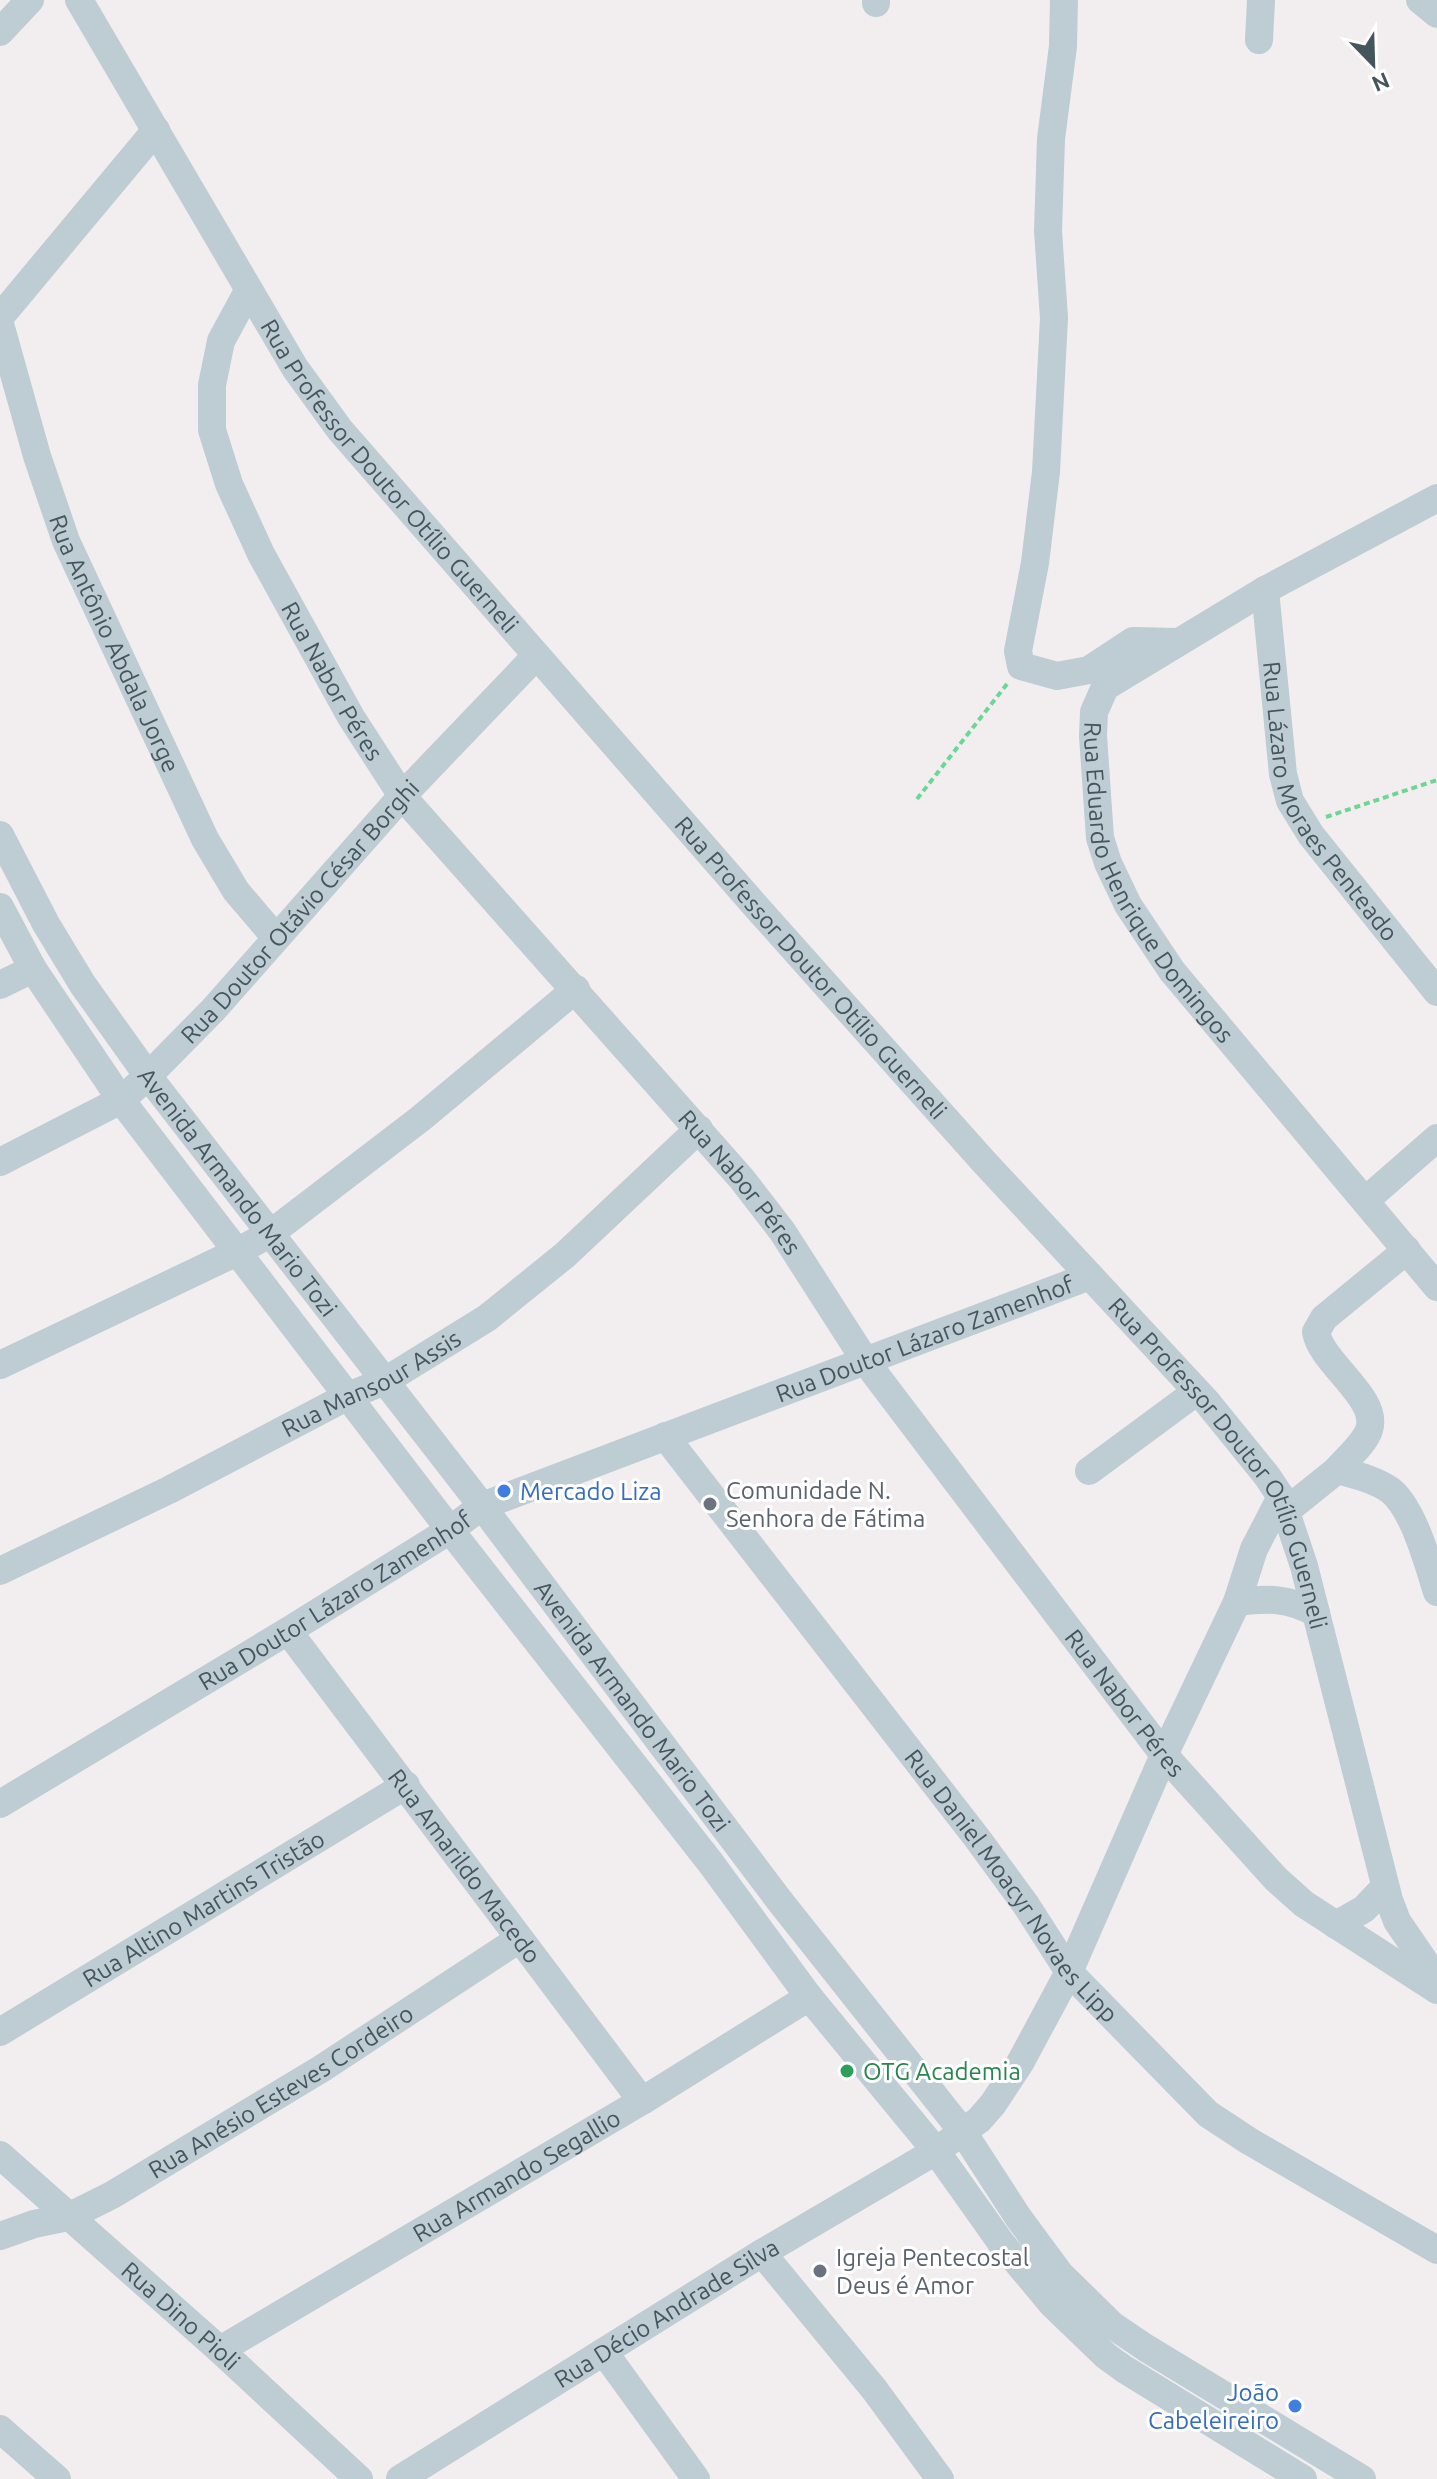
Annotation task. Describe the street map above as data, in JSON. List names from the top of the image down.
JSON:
{
  "streets": {
    "street": [
      "Rua Professor Doutor Otílio Guerneli",
      "Rua Antônio Abdala Jorge",
      "Rua Nabor Péres",
      "Rua Lázaro Moraes Penteado",
      "Rua Eduardo Henrique Domingos",
      "Rua Doutor Otávio César Borghi",
      "Avenida Armando Mario Tozi",
      "Rua Doutor Lázaro Zamenhof",
      "Rua Mansour Assis",
      "Rua Amarildo Macedo",
      "Rua Daniel Moacyr Novaes Lipp",
      "Rua Altino Martins Tristão",
      "Rua Anésio Esteves Cordeiro",
      "Rua Armando Segallio",
      "Rua Décio Andrade Silva",
      "Rua Dino Pioli"
    ]
  },
  "crossings": [
    ["Rua Professor Doutor Otílio Guerneli", "Rua Nabor Péres"],
    ["Rua Professor Doutor Otílio Guerneli", "Rua Doutor Otávio César Borghi"],
    ["Rua Professor Doutor Otílio Guerneli", "Rua Doutor Lázaro Zamenhof"],
    ["Rua Antônio Abdala Jorge", "Rua Doutor Otávio César Borghi"],
    ["Rua Nabor Péres", "Rua Doutor Otávio César Borghi"],
    ["Rua Nabor Péres", "Rua Doutor Lázaro Zamenhof"],
    ["Rua Nabor Péres", "Rua Mansour Assis"],
    ["Rua Lázaro Moraes Penteado", "Rua Eduardo Henrique Domingos"],
    ["Rua Doutor Otávio César Borghi", "Avenida Armando Mario Tozi"],
    ["Avenida Armando Mario Tozi", "Rua Doutor Lázaro Zamenhof"],
    ["Avenida Armando Mario Tozi", "Rua Mansour Assis"],
    ["Avenida Armando Mario Tozi", "Rua Armando Segallio"],
    ["Avenida Armando Mario Tozi", "Rua Décio Andrade Silva"],
    ["Rua Doutor Lázaro Zamenhof", "Rua Amarildo Macedo"],
    ["Rua Doutor Lázaro Zamenhof", "Rua Daniel Moacyr Novaes Lipp"],
    ["Rua Amarildo Macedo", "Rua Altino Martins Tristão"],
    ["Rua Amarildo Macedo", "Rua Anésio Esteves Cordeiro"],
    ["Rua Amarildo Macedo", "Rua Armando Segallio"],
    ["Rua Anésio Esteves Cordeiro", "Rua Dino Pioli"],
    ["Rua Armando Segallio", "Rua Dino Pioli"]
  ],
  "places": [
    "Mercado Liza",
    "Comunidade N. Senhora de Fátima",
    "OTG Academia",
    "Igreja Pentecostal Deus é Amor",
    "João Cabeleireiro"
  ],
  "north": "bottom right"
}
